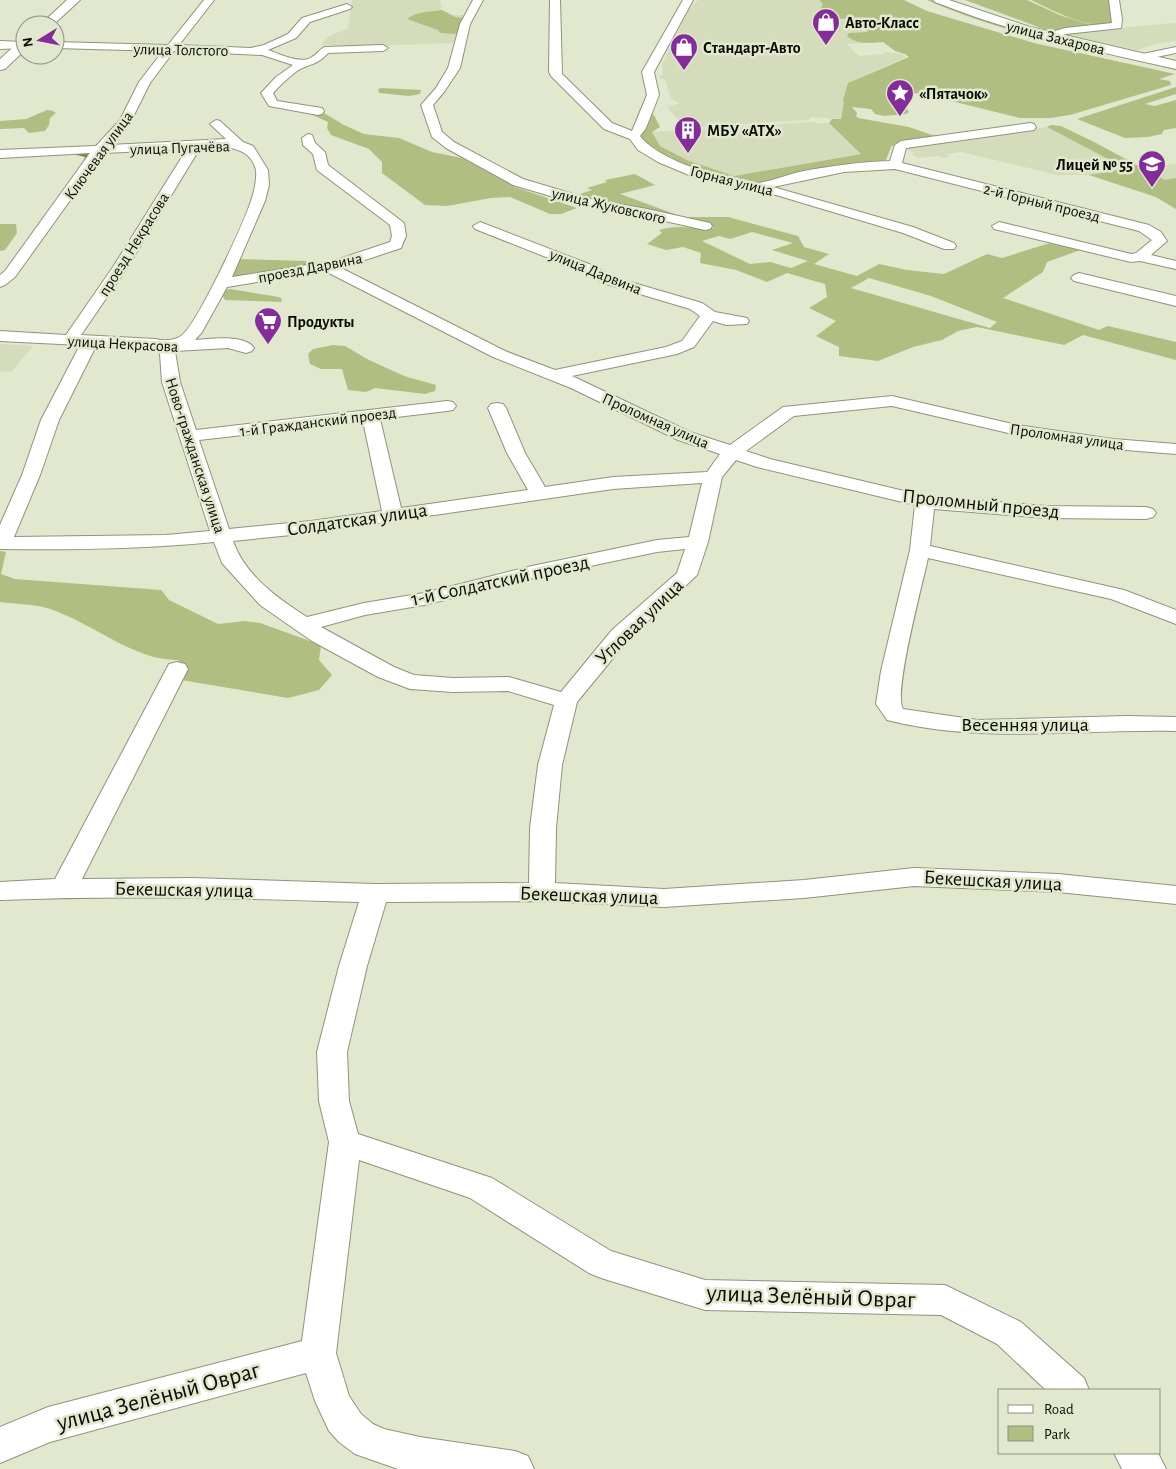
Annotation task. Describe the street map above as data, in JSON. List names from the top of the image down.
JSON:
{
  "streets": {
    "main road": ["улица Захарова"],
    "street": [
      "улица Толстого",
      "улица Пугачёва",
      "Ключевая улица",
      "Горная улица",
      "2-й Горный проезд",
      "улица Жуковского",
      "проезд Некрасова",
      "проезд Дарвина",
      "улица Дарвина",
      "улица Некрасова",
      "Проломная улица",
      "1-й Гражданский проезд",
      "Ново-гражданская улица",
      "Проломный проезд",
      "Солдатская улица",
      "1-й Солдатский проезд",
      "Угловая улица",
      "Весенняя улица",
      "Бекешская улица",
      "улица Зелёный Овраг"
    ]
  },
  "crossings": [
    ["улица Толстого", "Ключевая улица"],
    ["улица Пугачёва", "Ключевая улица"],
    ["улица Пугачёва", "проезд Некрасова"],
    ["проезд Некрасова", "улица Некрасова"],
    ["проезд Дарвина", "Проломная улица"],
    ["улица Некрасова", "Ново-гражданская улица"],
    ["Проломная улица", "Проломный проезд"],
    ["Проломная улица", "Угловая улица"],
    ["1-й Гражданский проезд", "Ново-гражданская улица"],
    ["Ново-гражданская улица", "Солдатская улица"],
    ["Ново-гражданская улица", "1-й Солдатский проезд"],
    ["Ново-гражданская улица", "Угловая улица"],
    ["Проломный проезд", "Угловая улица"],
    ["Проломный проезд", "Весенняя улица"],
    ["Солдатская улица", "Угловая улица"],
    ["1-й Солдатский проезд", "Угловая улица"],
    ["Угловая улица", "Бекешская улица"]
  ],
  "places": {
    "shop": ["Авто-Класс", "Стандарт-Авто"],
    "place": ["«Пятачок»"],
    "building": ["МБУ «АТХ»"],
    "school or university": ["Лицей № 55"],
    "supermarket": ["Продукты"]
  },
  "legend": ["Road", "Park"],
  "north": "left"
}
